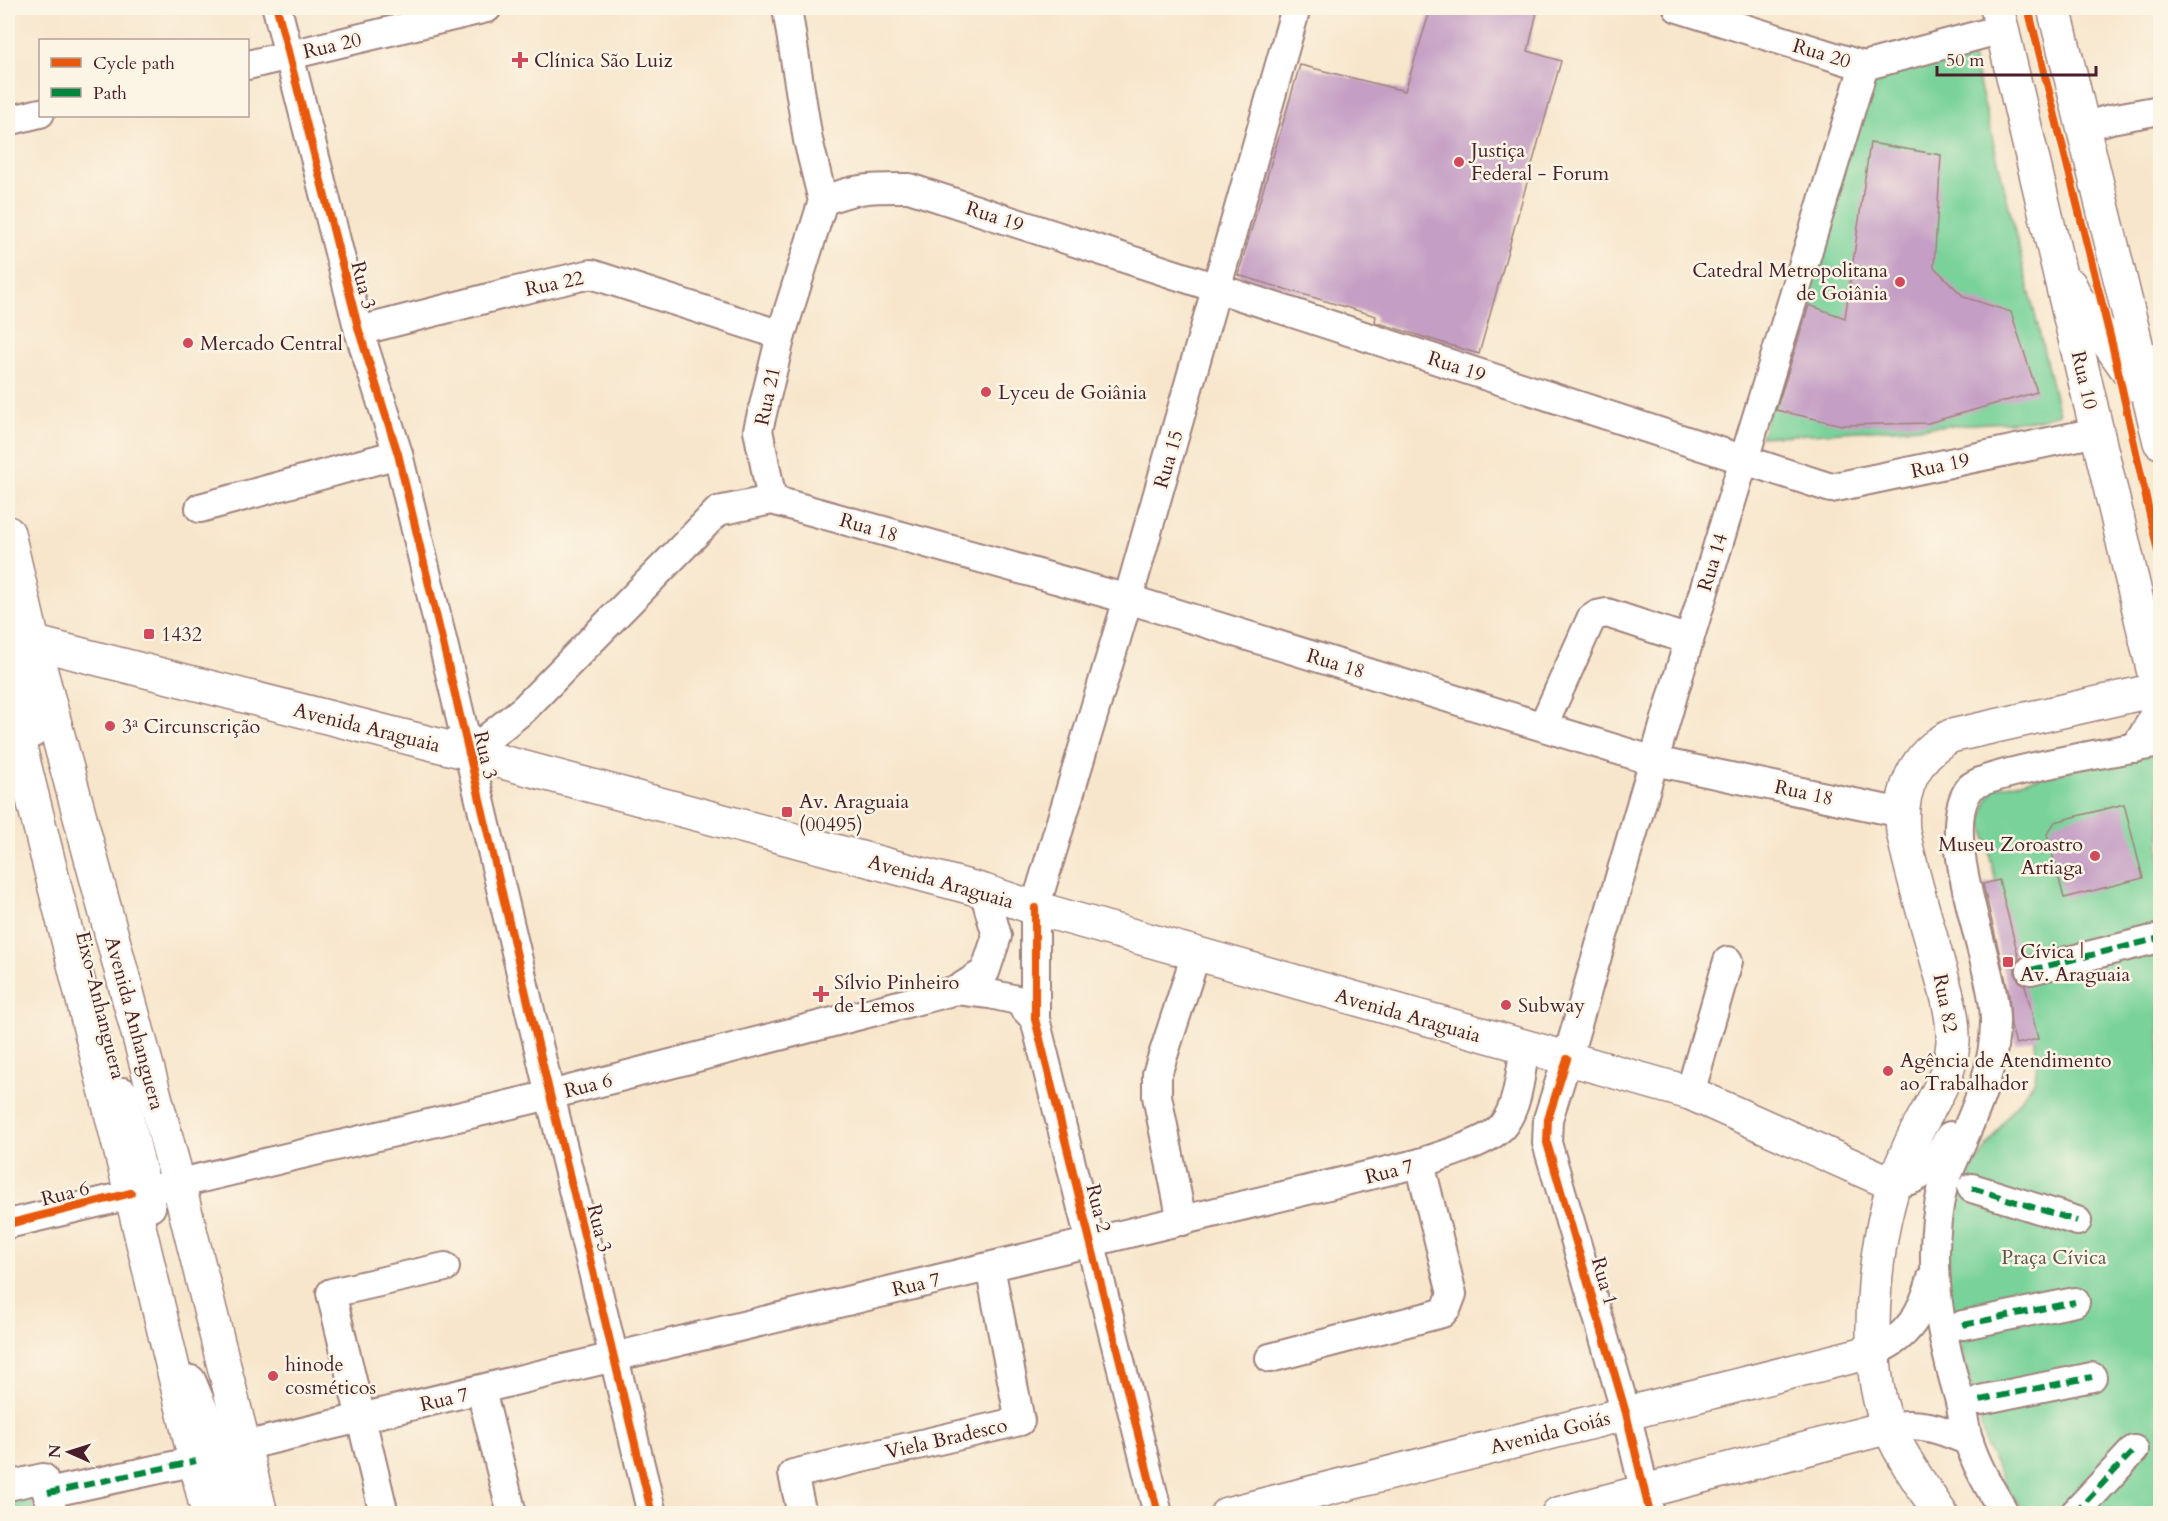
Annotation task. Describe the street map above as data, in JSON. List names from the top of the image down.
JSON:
{
  "streets": {
    "main road": [
      "Rua 10",
      "Avenida Araguaia",
      "Rua 82",
      "Avenida Anhanguera",
      "Avenida Goiás"
    ],
    "street": [
      "Rua 20",
      "Rua 19",
      "Rua 22",
      "Rua 3",
      "Rua 21",
      "Rua 15",
      "Rua 18",
      "Rua 14",
      "Rua 6",
      "Rua 7",
      "Rua 2",
      "Rua 1",
      "Viela Bradesco"
    ]
  },
  "crossings": [
    ["Rua 20", "Rua 3"],
    ["Rua 20", "Rua 10"],
    ["Rua 20", "Rua 14"],
    ["Rua 19", "Rua 10"],
    ["Rua 19", "Rua 21"],
    ["Rua 19", "Rua 15"],
    ["Rua 19", "Rua 14"],
    ["Rua 22", "Rua 3"],
    ["Rua 22", "Rua 21"],
    ["Rua 3", "Avenida Araguaia"],
    ["Rua 3", "Rua 6"],
    ["Rua 3", "Rua 7"],
    ["Rua 10", "Rua 82"],
    ["Rua 21", "Rua 18"],
    ["Rua 15", "Rua 18"],
    ["Rua 15", "Avenida Araguaia"],
    ["Rua 15", "Rua 2"],
    ["Rua 18", "Rua 14"],
    ["Rua 18", "Rua 82"],
    ["Rua 14", "Avenida Araguaia"],
    ["Rua 14", "Rua 1"],
    ["Avenida Araguaia", "Rua 82"],
    ["Avenida Araguaia", "Avenida Anhanguera"],
    ["Avenida Araguaia", "Rua 6"],
    ["Avenida Araguaia", "Rua 2"],
    ["Avenida Araguaia", "Rua 1"],
    ["Rua 82", "Avenida Goiás"],
    ["Avenida Anhanguera", "Rua 6"],
    ["Avenida Anhanguera", "Rua 7"],
    ["Rua 6", "Rua 2"],
    ["Rua 7", "Rua 2"],
    ["Rua 7", "Viela Bradesco"],
    ["Rua 1", "Avenida Goiás"]
  ],
  "parks": ["Praça Cívica"],
  "places": {
    "health": ["Clínica São Luiz", "Sílvio Pinheiro de Lemos"],
    "other": [
      "Justiça Federal - Forum",
      "Catedral Metropolitana de Goiânia",
      "Mercado Central",
      "Lyceu de Goiânia",
      "3ª Circunscrição",
      "Museu Zoroastro Artiaga",
      "Subway",
      "Agência de Atendimento ao Trabalhador",
      "hinode cosméticos"
    ],
    "transit": ["1432", "Av. Araguaia (00495)", "Cívica | Av. Araguaia"]
  },
  "legend": ["Cycle path", "Path"],
  "scale_bar": "50 m",
  "north": "left"
}
